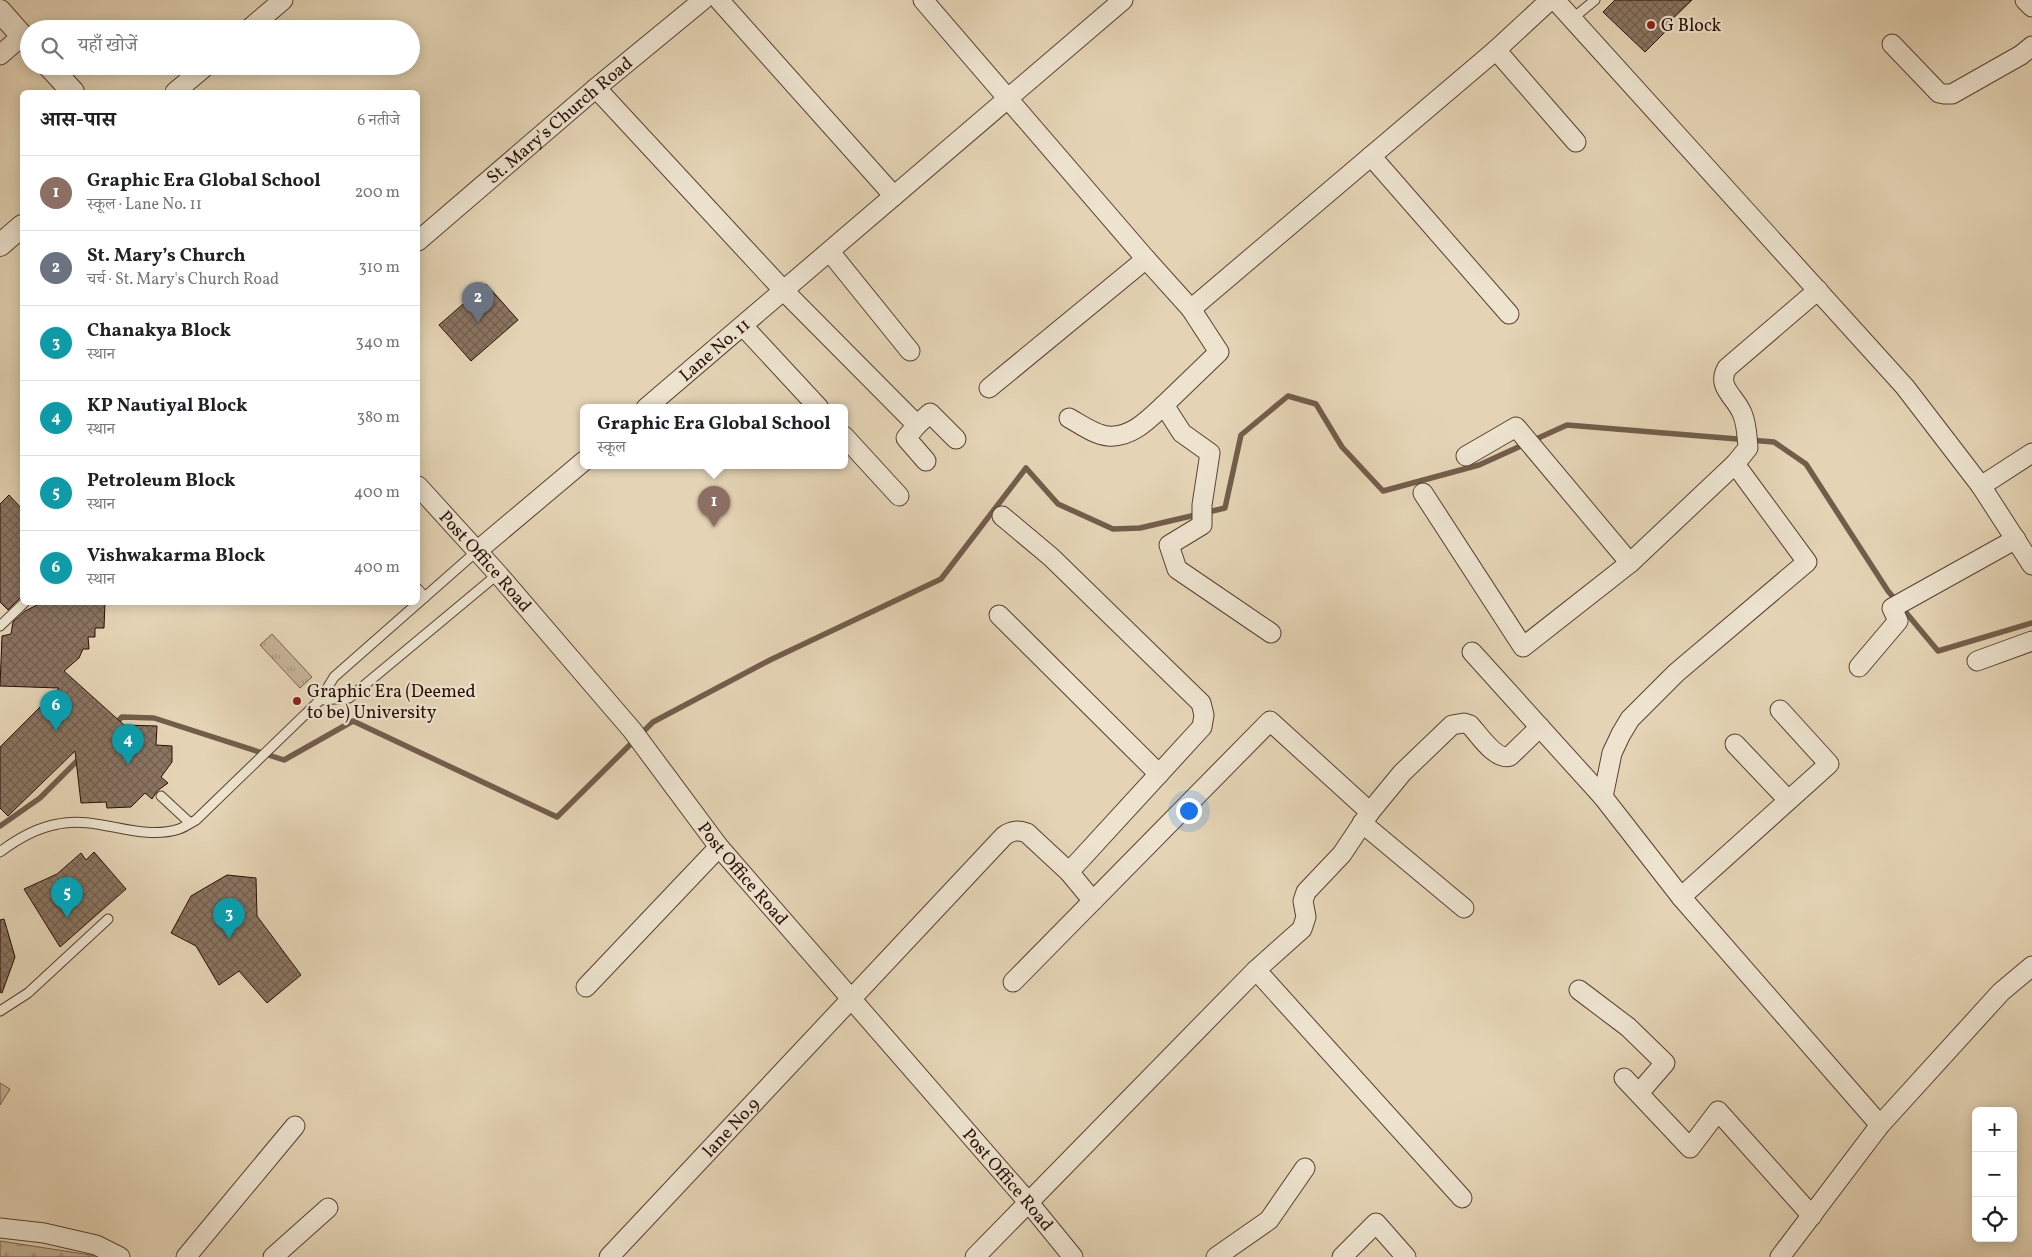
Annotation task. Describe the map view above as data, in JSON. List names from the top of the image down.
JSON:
{
  "streets": {
    "street": [
      "St. Mary's Church Road",
      "Lane No. 11",
      "Post Office Road",
      "lane No.9"
    ]
  },
  "crossings": [
    ["Post Office Road", "lane No.9"]
  ],
  "places": ["G Block", "Graphic Era (Deemed to be) University"],
  "page": {
    "search": "यहाँ खोजें",
    "heading": ["आस-पास", "6 नतीजे"],
    "list": [
      {
        "mark": "1",
        "name": "Graphic Era Global School",
        "note": "स्कूल · Lane No. 11",
        "value": "200 m"
      },
      {
        "mark": "2",
        "name": "St. Mary’s Church",
        "note": "चर्च · St. Mary's Church Road",
        "value": "310 m"
      },
      {
        "mark": "3",
        "name": "Chanakya Block",
        "note": "स्थान",
        "value": "340 m"
      },
      {
        "mark": "4",
        "name": "KP Nautiyal Block",
        "note": "स्थान",
        "value": "380 m"
      },
      {
        "mark": "5",
        "name": "Petroleum Block",
        "note": "स्थान",
        "value": "400 m"
      },
      {
        "mark": "6",
        "name": "Vishwakarma Block",
        "note": "स्थान",
        "value": "400 m"
      }
    ],
    "pins": [
      "2",
      "1",
      "6",
      "4",
      "5",
      "3"
    ],
    "popup": ["Graphic Era Global School", "स्कूल"],
    "map_buttons": ["+", "−"]
  }
}
